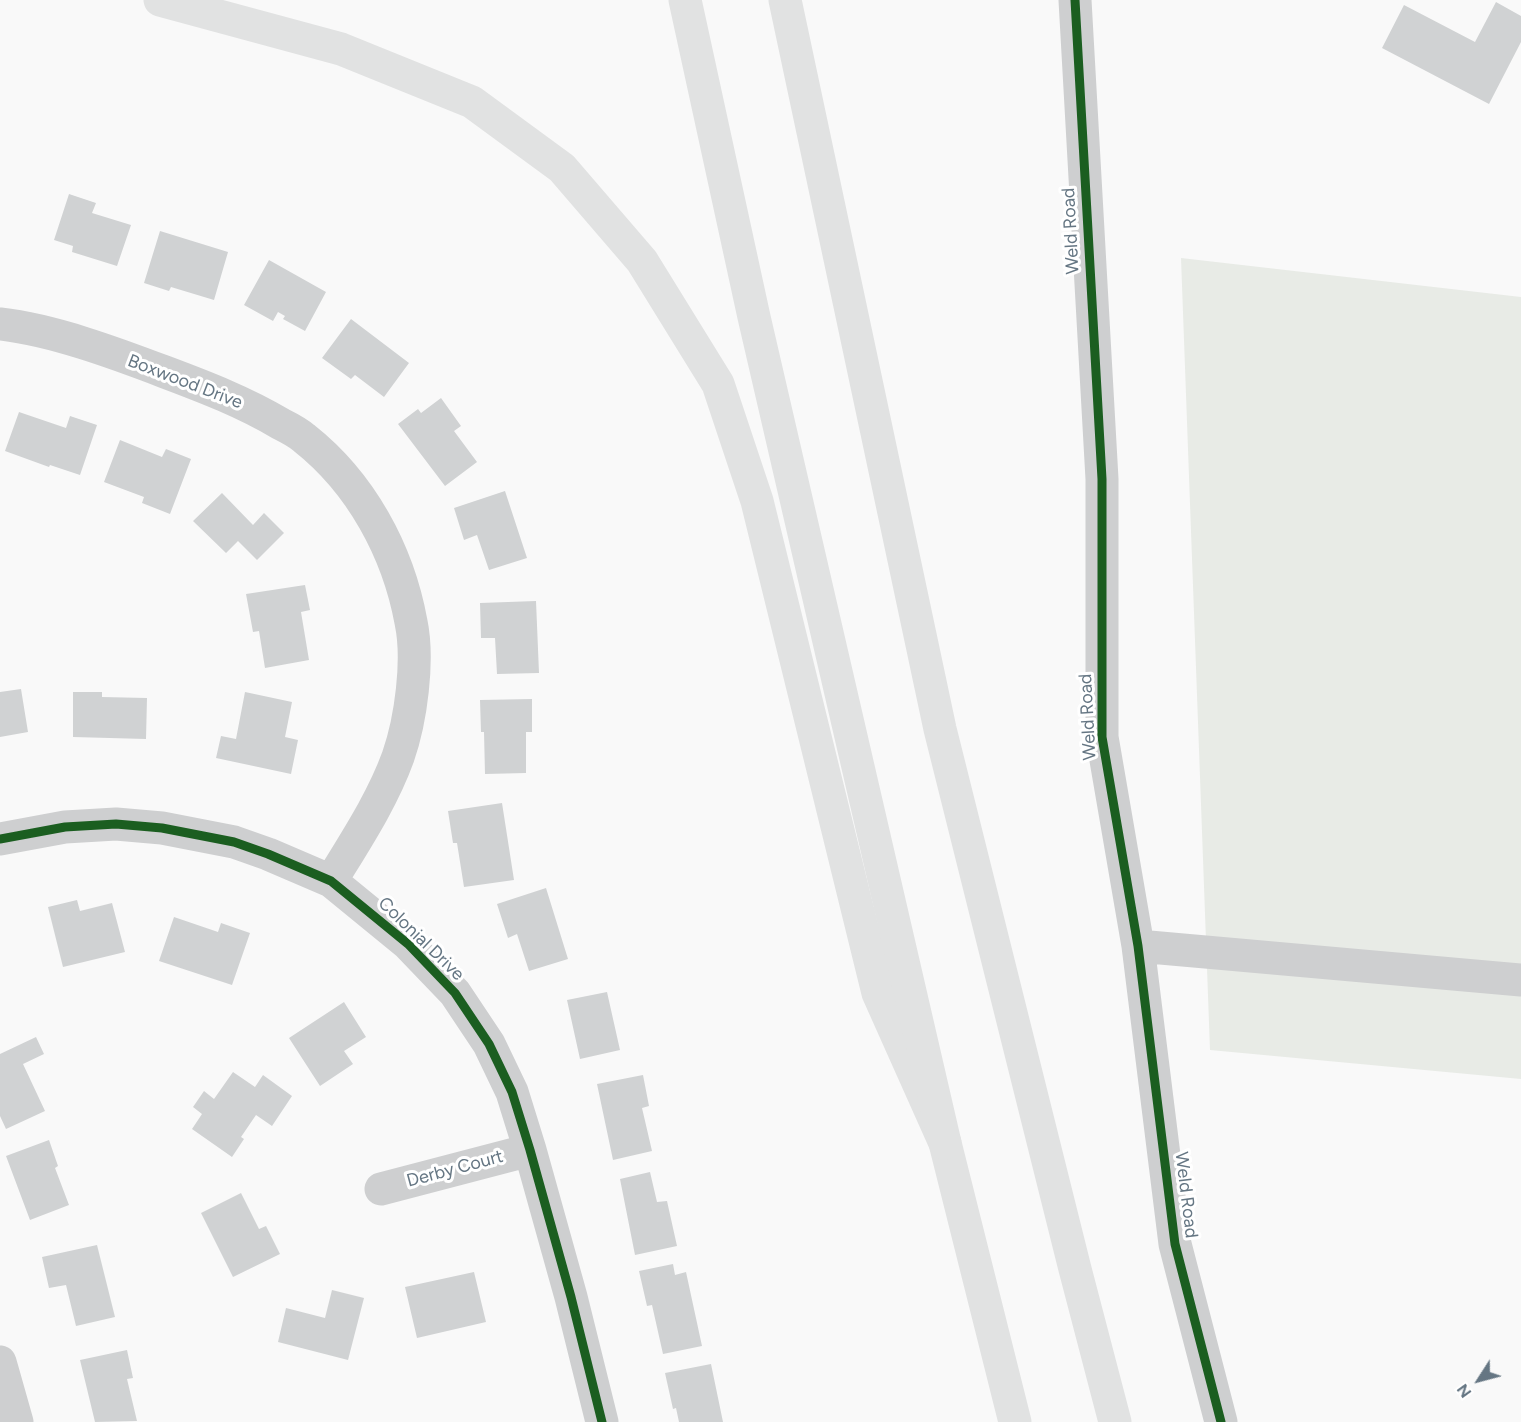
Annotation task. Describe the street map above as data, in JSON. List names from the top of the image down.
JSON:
{
  "streets": {
    "street": [
      "Weld Road",
      "Boxwood Drive",
      "Colonial Drive",
      "Derby Court"
    ]
  },
  "crossings": [
    ["Boxwood Drive", "Colonial Drive"],
    ["Colonial Drive", "Derby Court"]
  ],
  "north": "bottom left"
}
